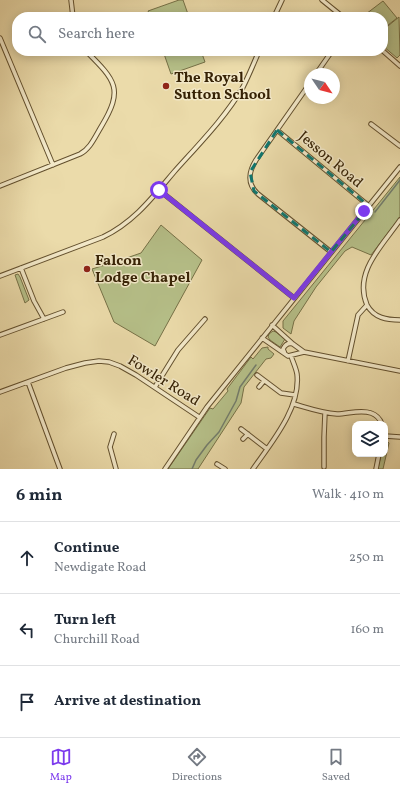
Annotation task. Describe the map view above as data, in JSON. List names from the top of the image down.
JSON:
{
  "streets": {
    "street": ["Jesson Road", "Fowler Road"]
  },
  "places": ["The Royal Sutton School", "Falcon Lodge Chapel"],
  "north": "bottom right",
  "page": {
    "search": "Search here",
    "heading": ["6 min", "Walk · 410 m"],
    "list": [
      ["Continue", "Newdigate Road", "250 m"],
      ["Turn left", "Churchill Road", "160 m"],
      "Arrive at destination"
    ],
    "nav": ["Map", "Directions", "Saved"]
  }
}
